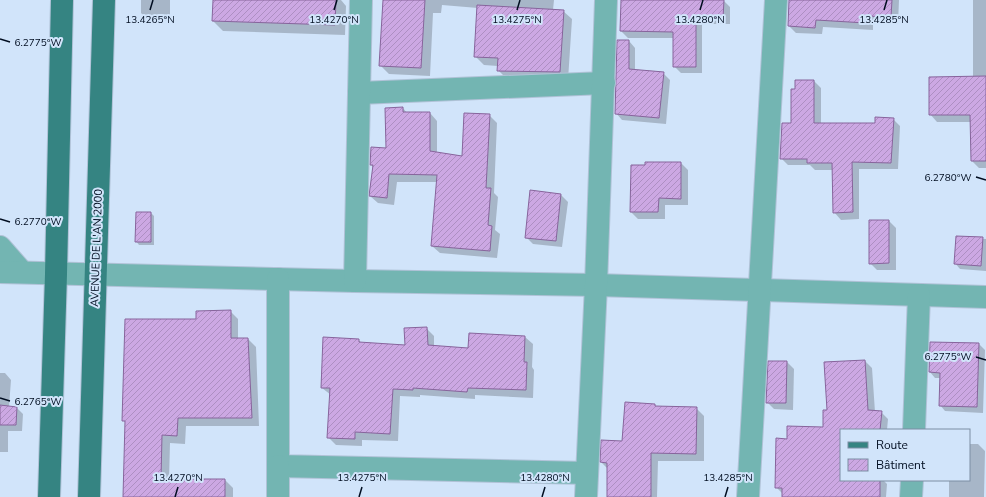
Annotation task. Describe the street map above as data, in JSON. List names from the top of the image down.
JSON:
{
  "streets": {
    "main road": ["AVENUE DE L'AN 2000"]
  },
  "legend": ["Route", "Bâtiment"],
  "coordinates": [
    "13.4265°N",
    "13.4270°N",
    "13.4275°N",
    "13.4280°N",
    "13.4285°N",
    "6.2775°W",
    "6.2780°W",
    "6.2770°W",
    "6.2765°W"
  ]
}
